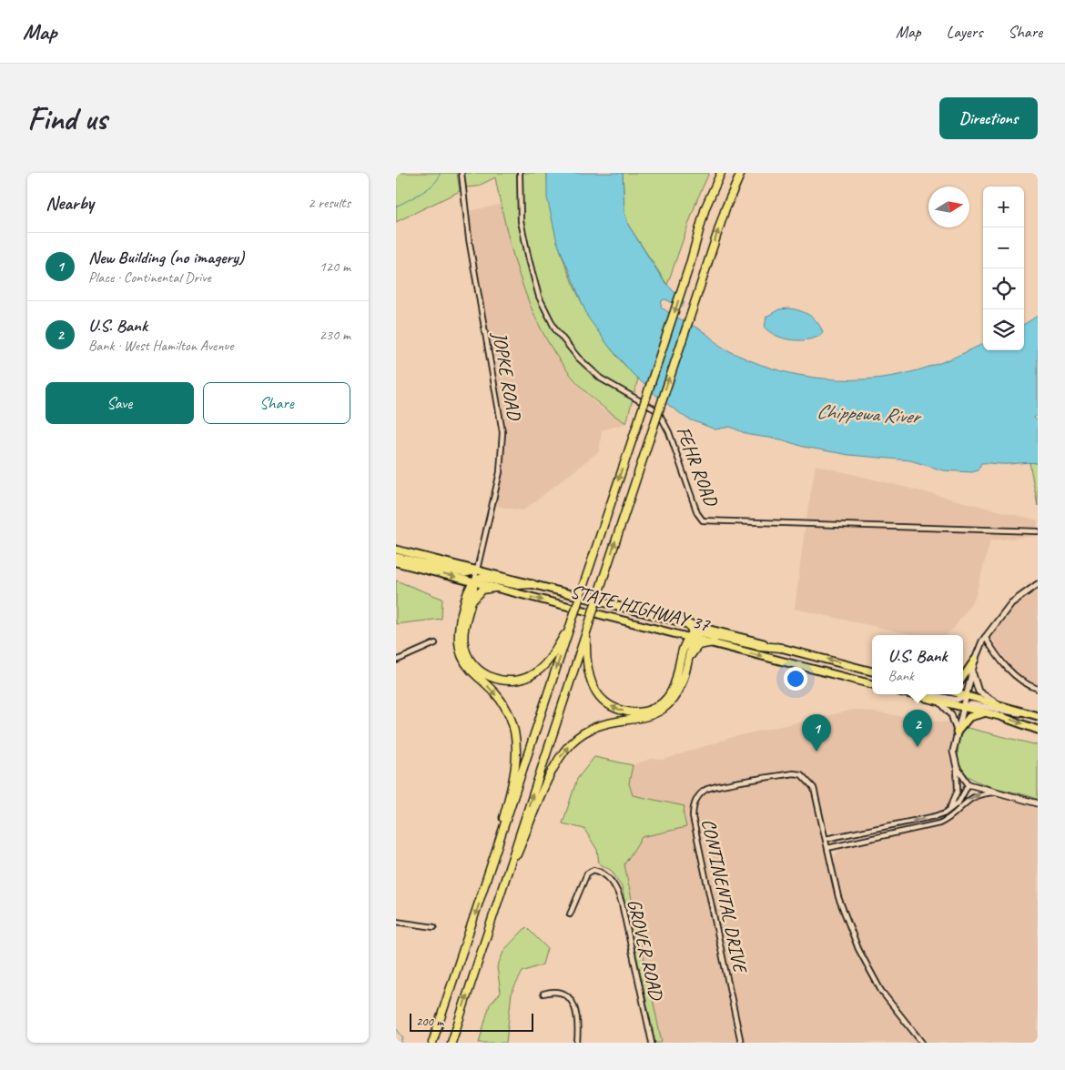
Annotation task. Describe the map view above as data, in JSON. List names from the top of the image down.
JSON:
{
  "streets": {
    "main road": ["STATE HIGHWAY 37"],
    "street": [
      "JOPKE ROAD",
      "FEHR ROAD",
      "CONTINENTAL DRIVE",
      "GROVER ROAD"
    ]
  },
  "crossings": [
    ["JOPKE ROAD", "STATE HIGHWAY 37"]
  ],
  "water": ["Chippewa River"],
  "scale_bar": "200 m",
  "north": "right",
  "page": {
    "header": "Map",
    "nav": ["Map", "Layers", "Share"],
    "buttons": [
      "Directions",
      ["Save", "Share"]
    ],
    "title": "Find us",
    "heading": ["Nearby", "2 results"],
    "map_buttons": ["+", "−"],
    "list": [
      {
        "mark": "1",
        "name": "New Building (no imagery)",
        "note": "Place · Continental Drive",
        "value": "120 m"
      },
      {
        "mark": "2",
        "name": "U.S. Bank",
        "note": "Bank · West Hamilton Avenue",
        "value": "230 m"
      }
    ],
    "popup": ["U.S. Bank", "Bank"],
    "pins": ["2", "1"],
    "scale": "200 m"
  }
}
